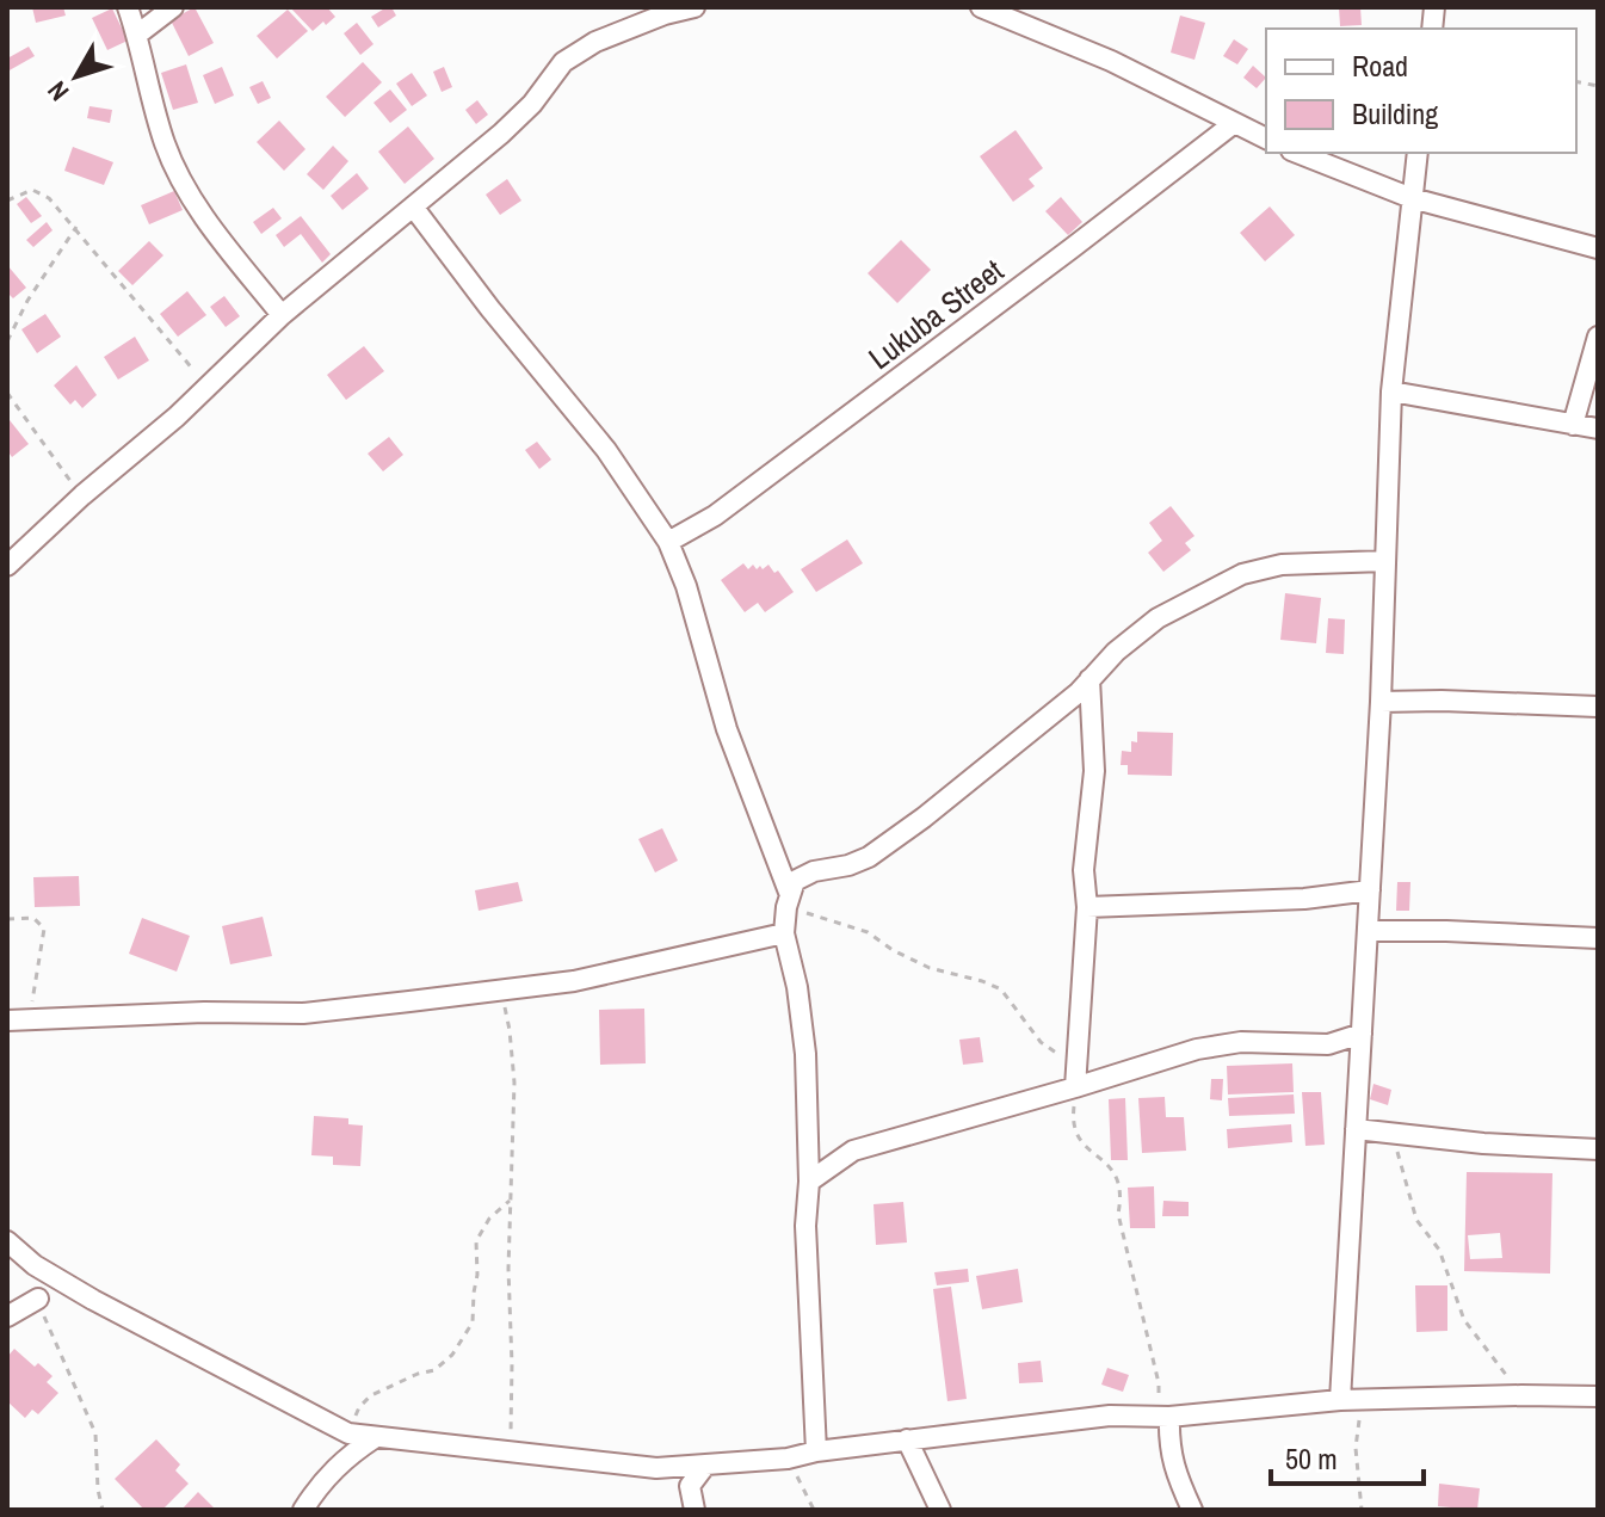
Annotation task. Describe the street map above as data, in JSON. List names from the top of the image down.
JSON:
{
  "streets": {
    "street": ["Lukuba Street"]
  },
  "legend": ["Road", "Building"],
  "scale_bar": "50 m",
  "north": "bottom left"
}
